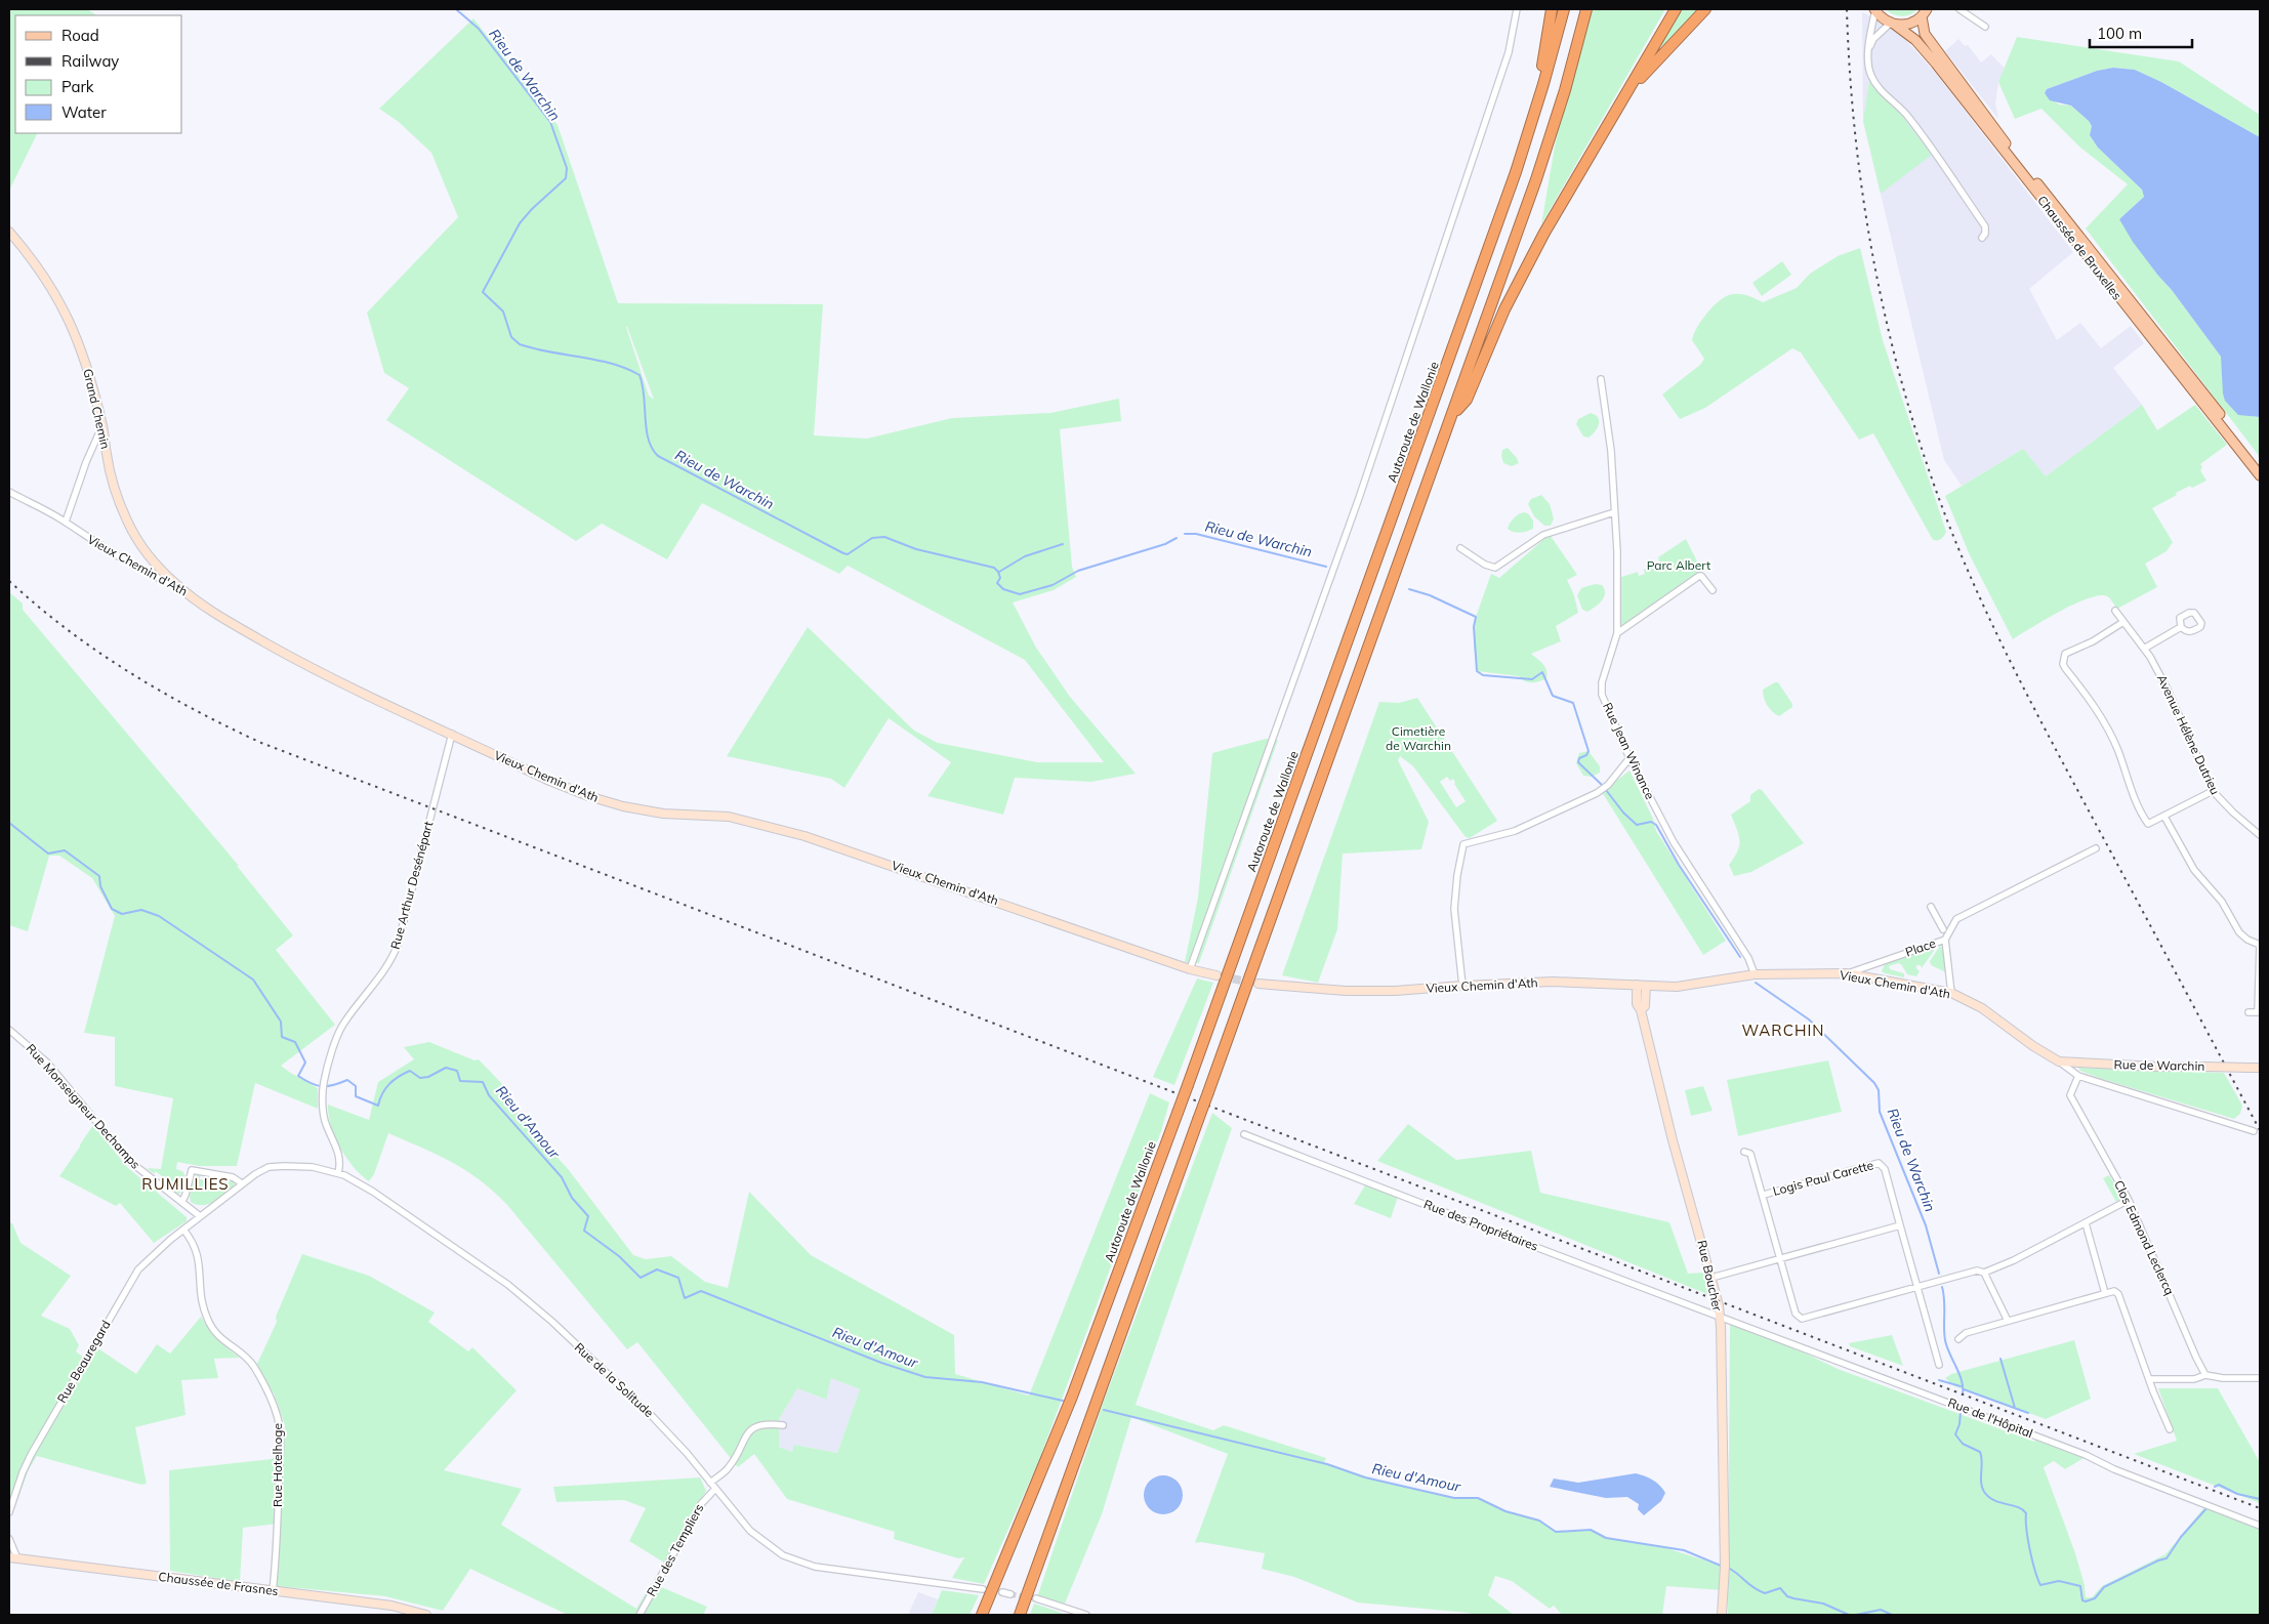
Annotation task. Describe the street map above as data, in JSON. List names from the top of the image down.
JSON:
{
  "streets": {
    "highway": ["Autoroute de Wallonie"],
    "main road": ["Chaussée de Bruxelles"],
    "street": [
      "Grand Chemin",
      "Vieux Chemin d'Ath",
      "Avenue Hélène Dutrieu",
      "Rue Jean Winance",
      "Rue Arthur Desénépart",
      "Place",
      "Rue de Warchin",
      "Rue Monseigneur Dechamps",
      "Logis Paul Carette",
      "Rue des Propriétaires",
      "Clos Edmond Leclercq",
      "Rue Boucher",
      "Rue Beauregard",
      "Rue de la Solitude",
      "Rue de l'Hôpital",
      "Rue Hotelhoge",
      "Rue des Templiers",
      "Chaussée de Frasnes"
    ]
  },
  "crossings": [
    ["Grand Chemin", "Vieux Chemin d'Ath"],
    ["Vieux Chemin d'Ath", "Rue Jean Winance"],
    ["Vieux Chemin d'Ath", "Rue Arthur Desénépart"],
    ["Vieux Chemin d'Ath", "Place"],
    ["Vieux Chemin d'Ath", "Rue de Warchin"],
    ["Vieux Chemin d'Ath", "Clos Edmond Leclercq"],
    ["Vieux Chemin d'Ath", "Rue Boucher"],
    ["Rue Arthur Desénépart", "Rue de la Solitude"],
    ["Rue des Propriétaires", "Rue Boucher"],
    ["Rue des Propriétaires", "Rue de l'Hôpital"],
    ["Rue Boucher", "Rue de l'Hôpital"],
    ["Rue Beauregard", "Rue Hotelhoge"],
    ["Rue de la Solitude", "Rue des Templiers"],
    ["Rue Hotelhoge", "Chaussée de Frasnes"]
  ],
  "districts": ["WARCHIN", "RUMILLIES"],
  "water": ["Rieu de Warchin", "Rieu d'Amour"],
  "parks": ["Parc Albert", "Cimetière de Warchin"],
  "legend": [
    "Road",
    "Railway",
    "Park",
    "Water"
  ],
  "scale_bar": "100 m"
}
